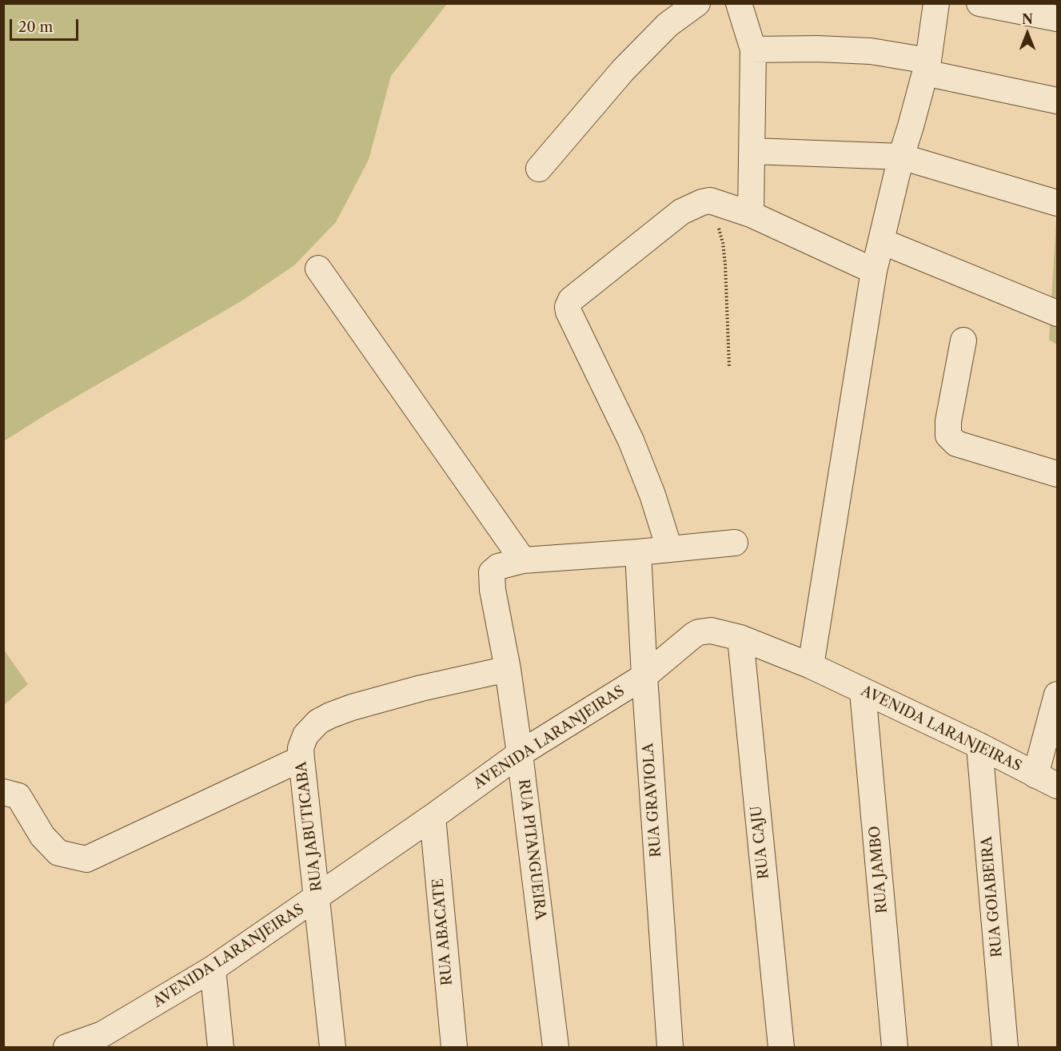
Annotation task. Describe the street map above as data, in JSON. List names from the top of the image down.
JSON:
{
  "streets": {
    "street": [
      "AVENIDA LARANJEIRAS",
      "RUA GRAVIOLA",
      "RUA JABUTICABA",
      "RUA CAJU",
      "RUA PITANGUEIRA",
      "RUA JAMBO",
      "RUA GOIABEIRA",
      "RUA ABACATE"
    ]
  },
  "crossings": [
    ["AVENIDA LARANJEIRAS", "RUA GRAVIOLA"],
    ["AVENIDA LARANJEIRAS", "RUA JABUTICABA"],
    ["AVENIDA LARANJEIRAS", "RUA CAJU"],
    ["AVENIDA LARANJEIRAS", "RUA PITANGUEIRA"],
    ["AVENIDA LARANJEIRAS", "RUA JAMBO"],
    ["AVENIDA LARANJEIRAS", "RUA GOIABEIRA"],
    ["AVENIDA LARANJEIRAS", "RUA ABACATE"]
  ],
  "scale_bar": "20 m",
  "north": "top"
}
